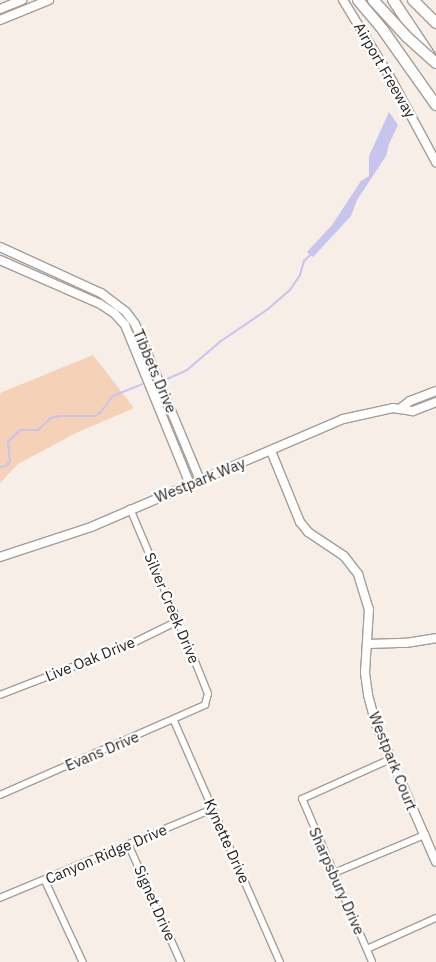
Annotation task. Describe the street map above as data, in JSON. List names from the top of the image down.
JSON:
{
  "streets": {
    "street": [
      "Airport Freeway",
      "Tibbets Drive",
      "Westpark Way",
      "Silver Creek Drive",
      "Live Oak Drive",
      "Evans Drive",
      "Westpark Court",
      "Kynette Drive",
      "Canyon Ridge Drive",
      "Sharpsbury Drive",
      "Signet Drive"
    ]
  },
  "crossings": [
    ["Tibbets Drive", "Westpark Way"],
    ["Westpark Way", "Silver Creek Drive"],
    ["Westpark Way", "Westpark Court"],
    ["Silver Creek Drive", "Live Oak Drive"],
    ["Silver Creek Drive", "Evans Drive"],
    ["Evans Drive", "Kynette Drive"],
    ["Westpark Court", "Sharpsbury Drive"],
    ["Kynette Drive", "Canyon Ridge Drive"],
    ["Canyon Ridge Drive", "Signet Drive"]
  ]
}
